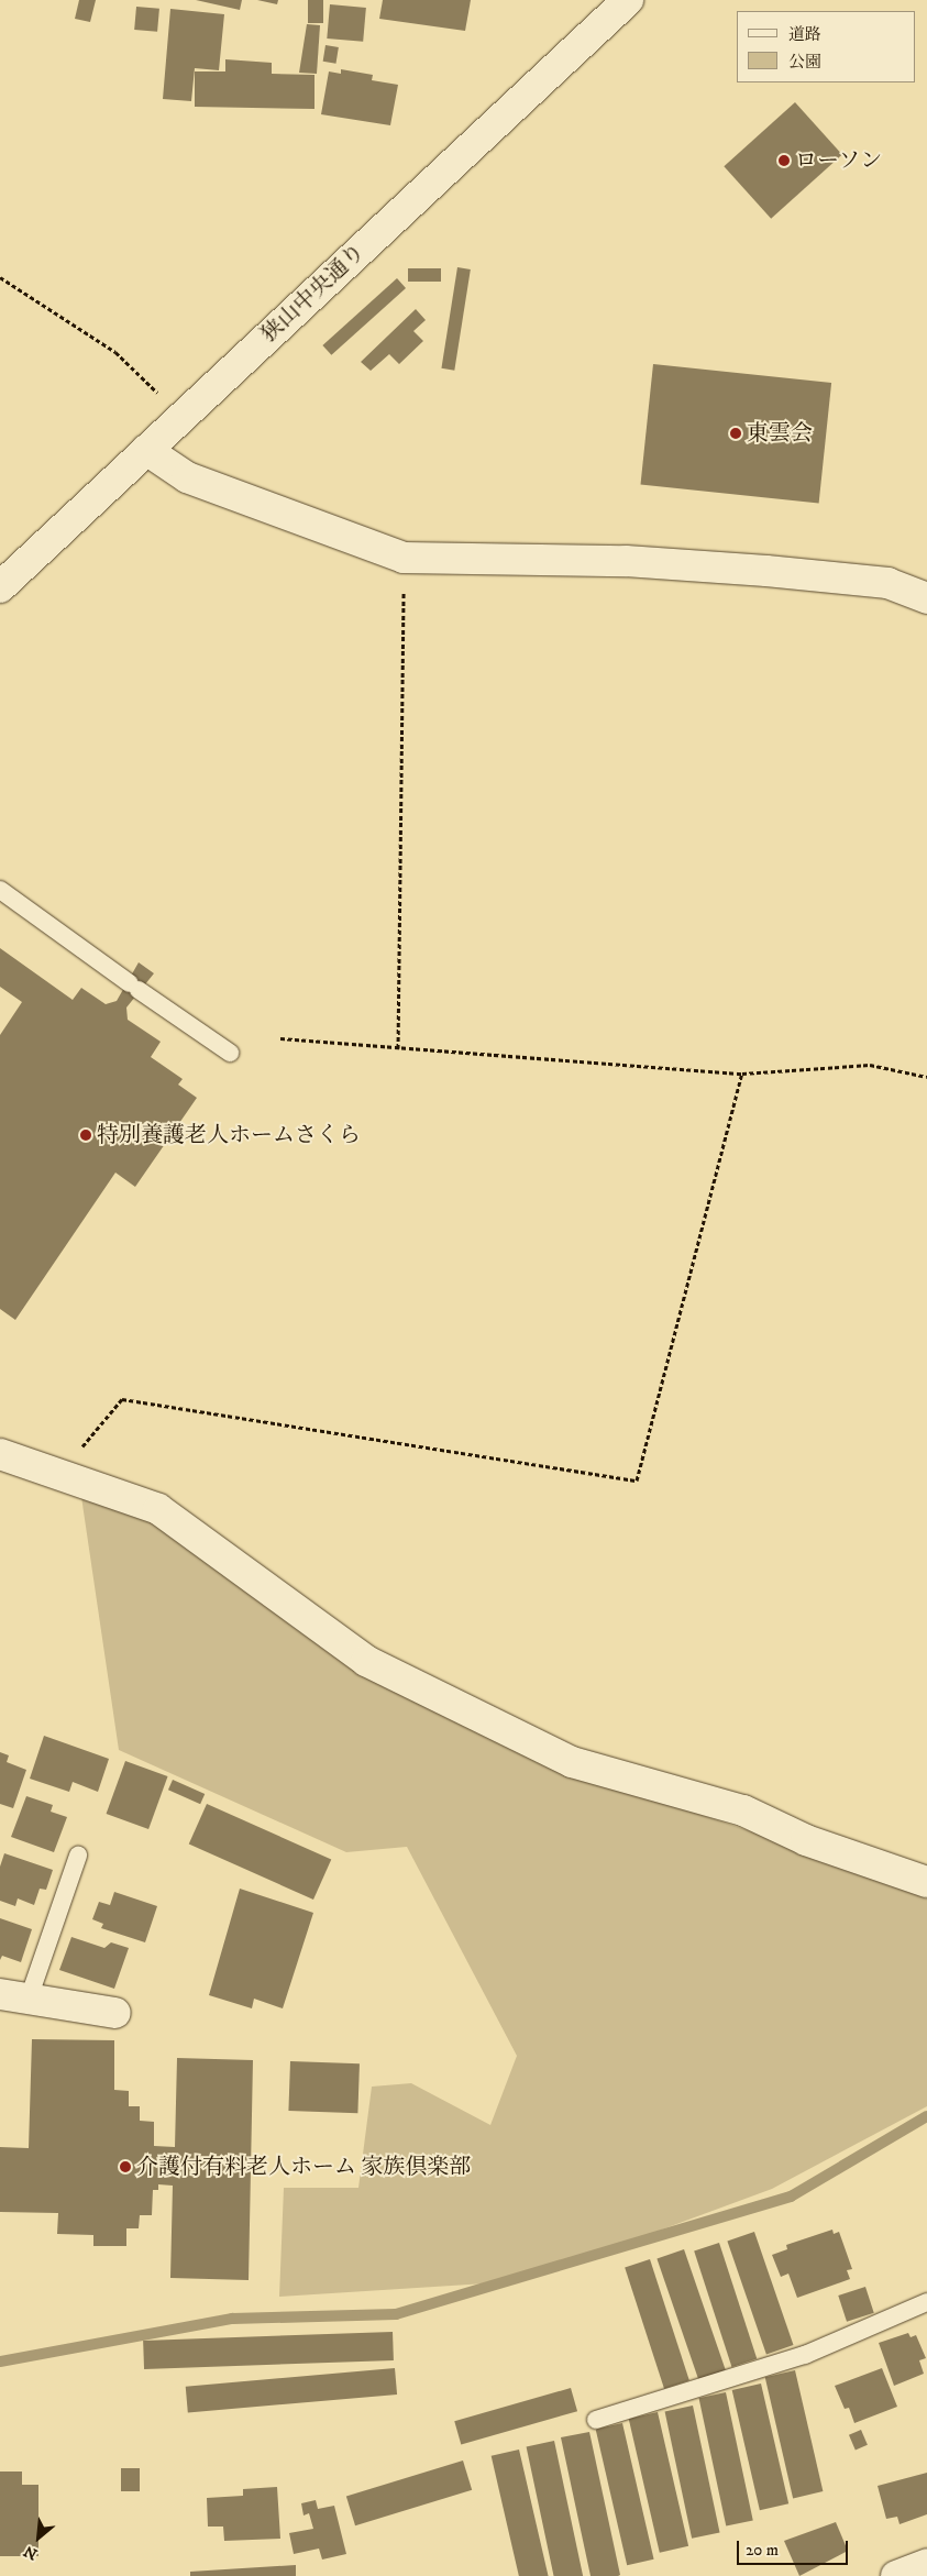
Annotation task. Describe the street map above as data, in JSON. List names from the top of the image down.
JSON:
{
  "streets": {
    "street": ["狭山中央通り"]
  },
  "places": [
    "ローソン",
    "東雲会",
    "特別養護老人ホームさくら",
    "介護付有料老人ホーム 家族倶楽部"
  ],
  "legend": ["道路", "公園"],
  "scale_bar": "20 m",
  "north": "bottom left"
}
